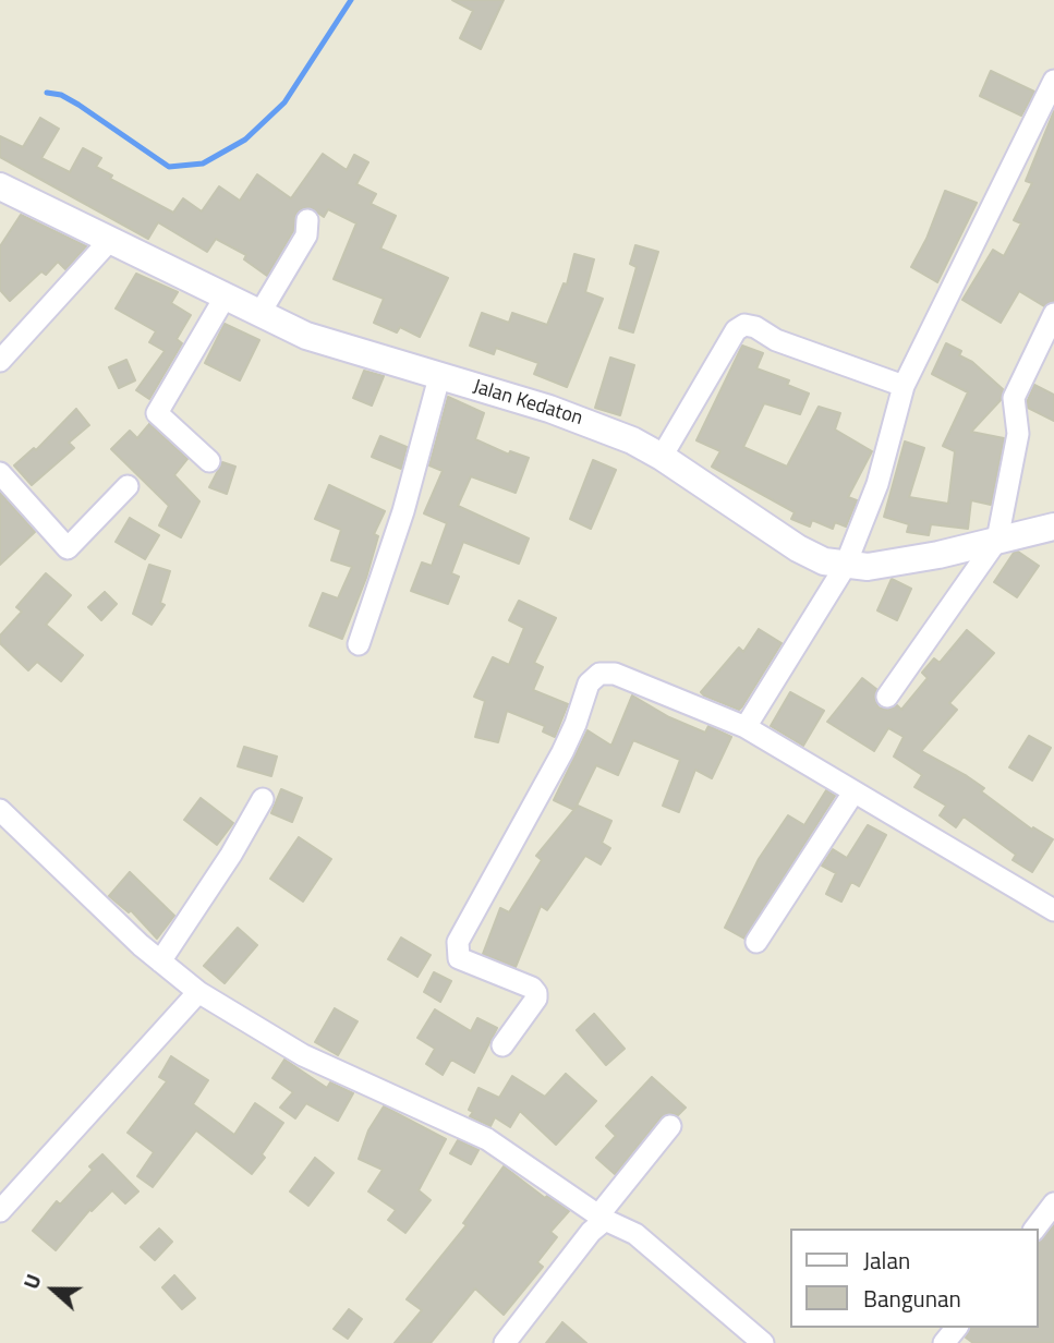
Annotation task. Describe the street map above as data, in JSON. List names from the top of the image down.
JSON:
{
  "streets": {
    "street": ["Jalan Kedaton"]
  },
  "legend": ["Jalan", "Bangunan"],
  "north": "left"
}
